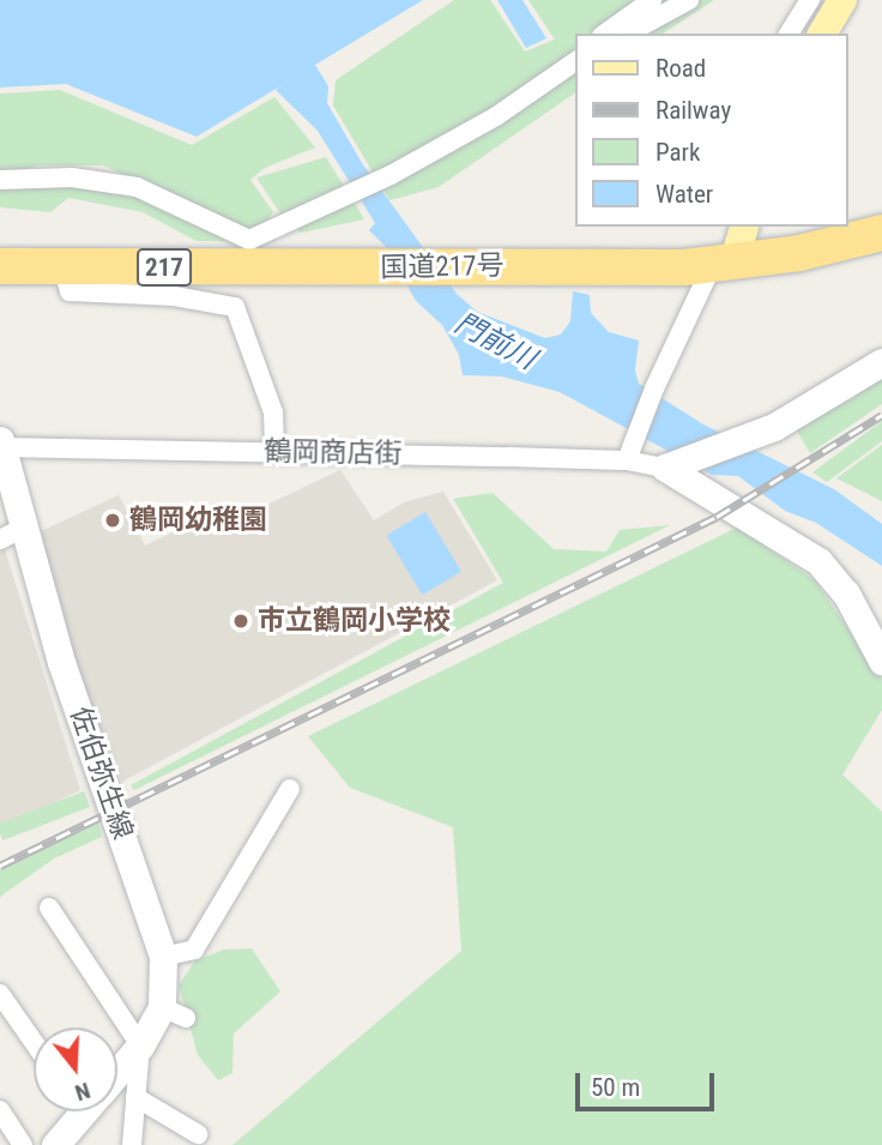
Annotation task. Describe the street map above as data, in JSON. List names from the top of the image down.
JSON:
{
  "streets": {
    "highway": ["217", "国道217号"],
    "main road": ["佐伯弥生線"],
    "street": ["鶴岡商店街"]
  },
  "crossings": [
    ["鶴岡商店街", "佐伯弥生線"]
  ],
  "water": ["門前川"],
  "places": ["鶴岡幼稚園", "市立鶴岡小学校"],
  "legend": [
    "Road",
    "Railway",
    "Park",
    "Water"
  ],
  "scale_bar": "50 m",
  "north": "bottom"
}
